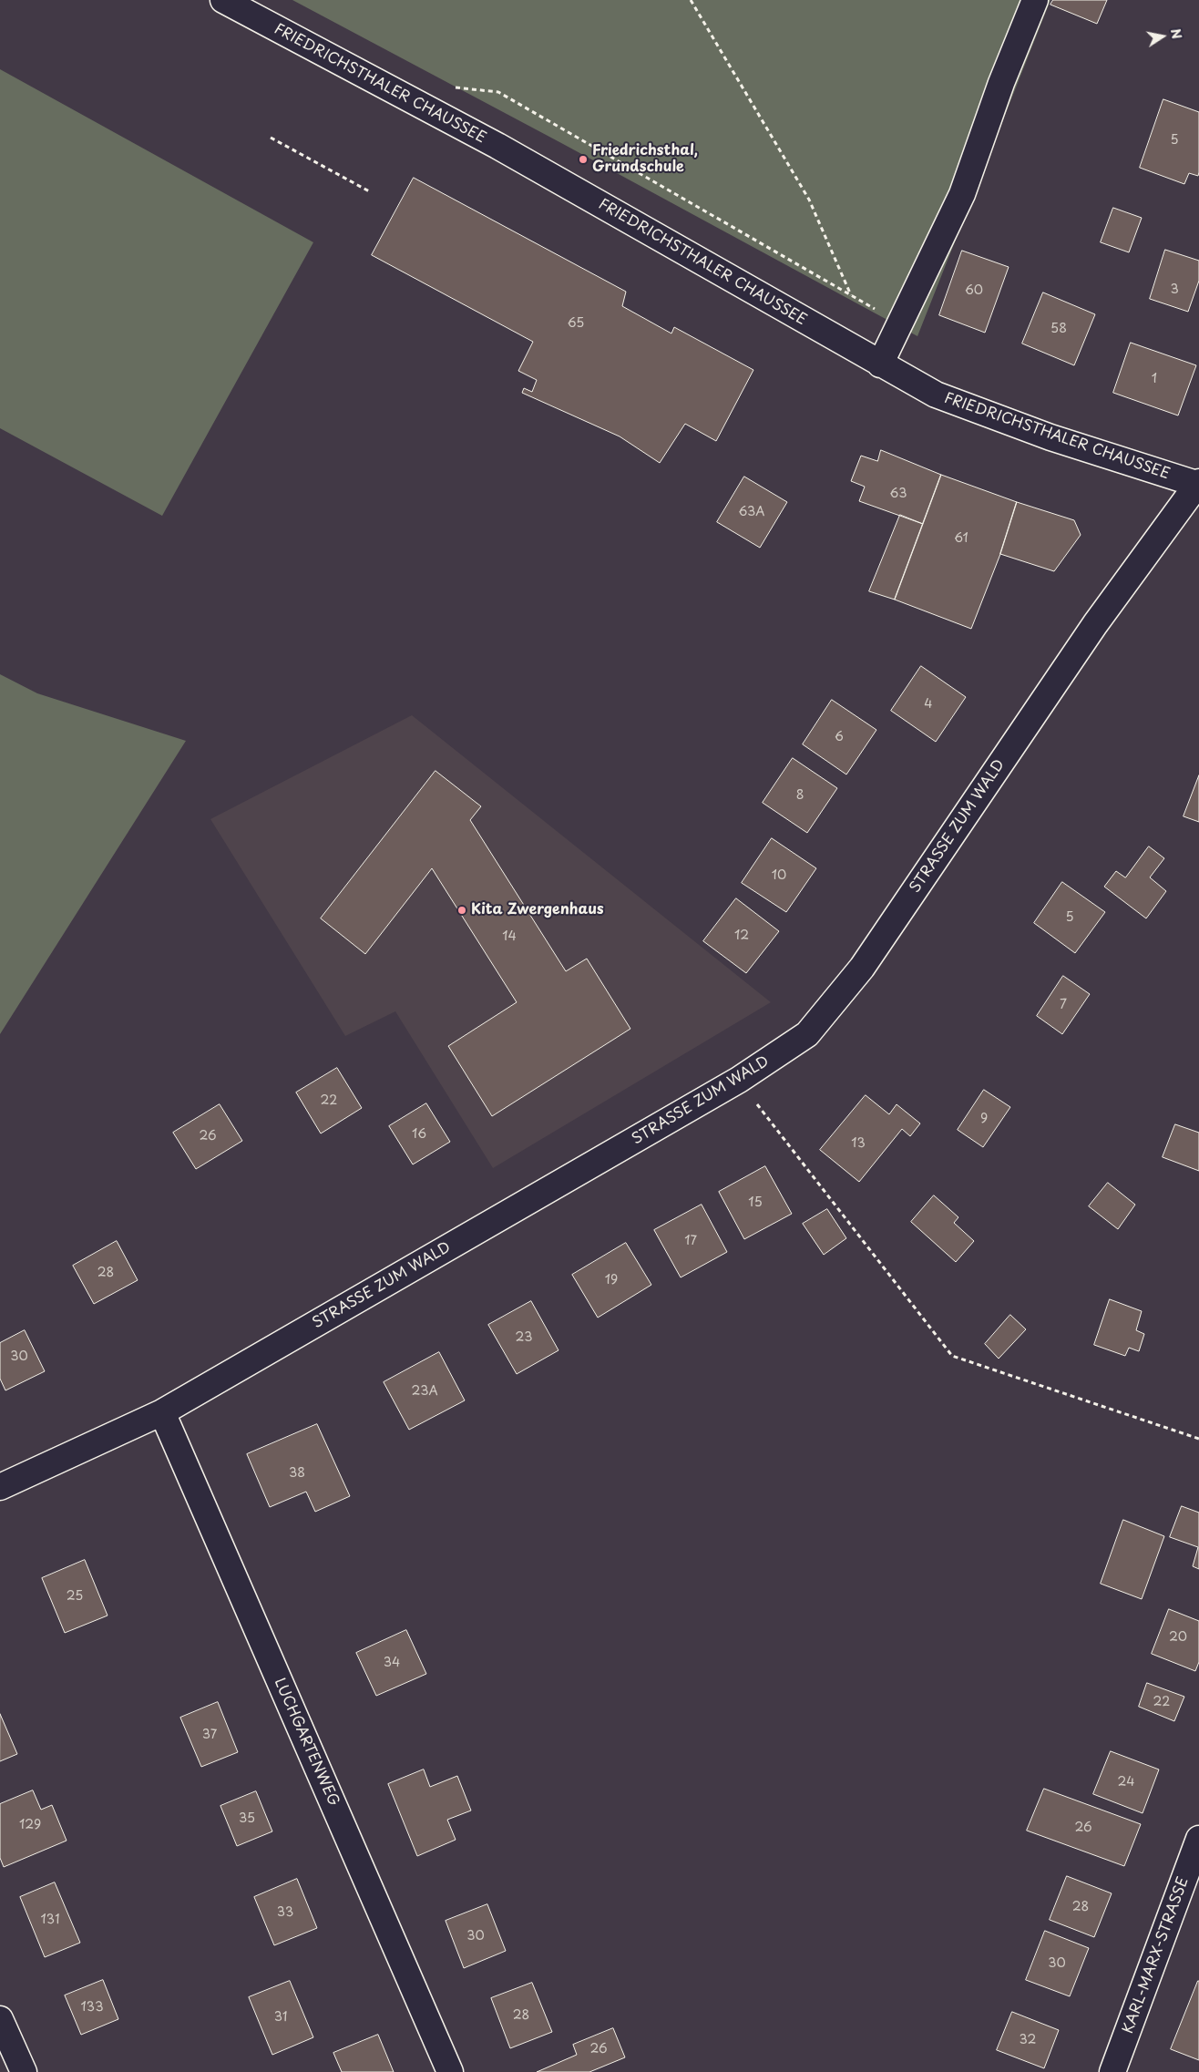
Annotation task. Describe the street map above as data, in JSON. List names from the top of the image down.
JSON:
{
  "streets": {
    "street": [
      "FRIEDRICHSTHALER CHAUSSEE",
      "STRASSE ZUM WALD",
      "LUCHGARTENWEG",
      "KARL-MARX-STRASSE"
    ]
  },
  "crossings": [
    ["FRIEDRICHSTHALER CHAUSSEE", "STRASSE ZUM WALD"],
    ["STRASSE ZUM WALD", "LUCHGARTENWEG"]
  ],
  "places": ["Friedrichsthal, Grundschule", "Kita Zwergenhaus"],
  "house_numbers": [
    "5",
    "3",
    "60",
    "65",
    "58",
    "1",
    "63",
    "63A",
    "61",
    "4",
    "6",
    "8",
    "10",
    "5",
    "12",
    "14",
    "7",
    "22",
    "9",
    "16",
    "26",
    "13",
    "15",
    "17",
    "28",
    "19",
    "23",
    "30",
    "23A",
    "38",
    "25",
    "20",
    "34",
    "22",
    "37",
    "24",
    "35",
    "129",
    "26",
    "28",
    "33",
    "131",
    "30",
    "30",
    "133",
    "28",
    "31",
    "32",
    "26"
  ],
  "north": "right"
}
